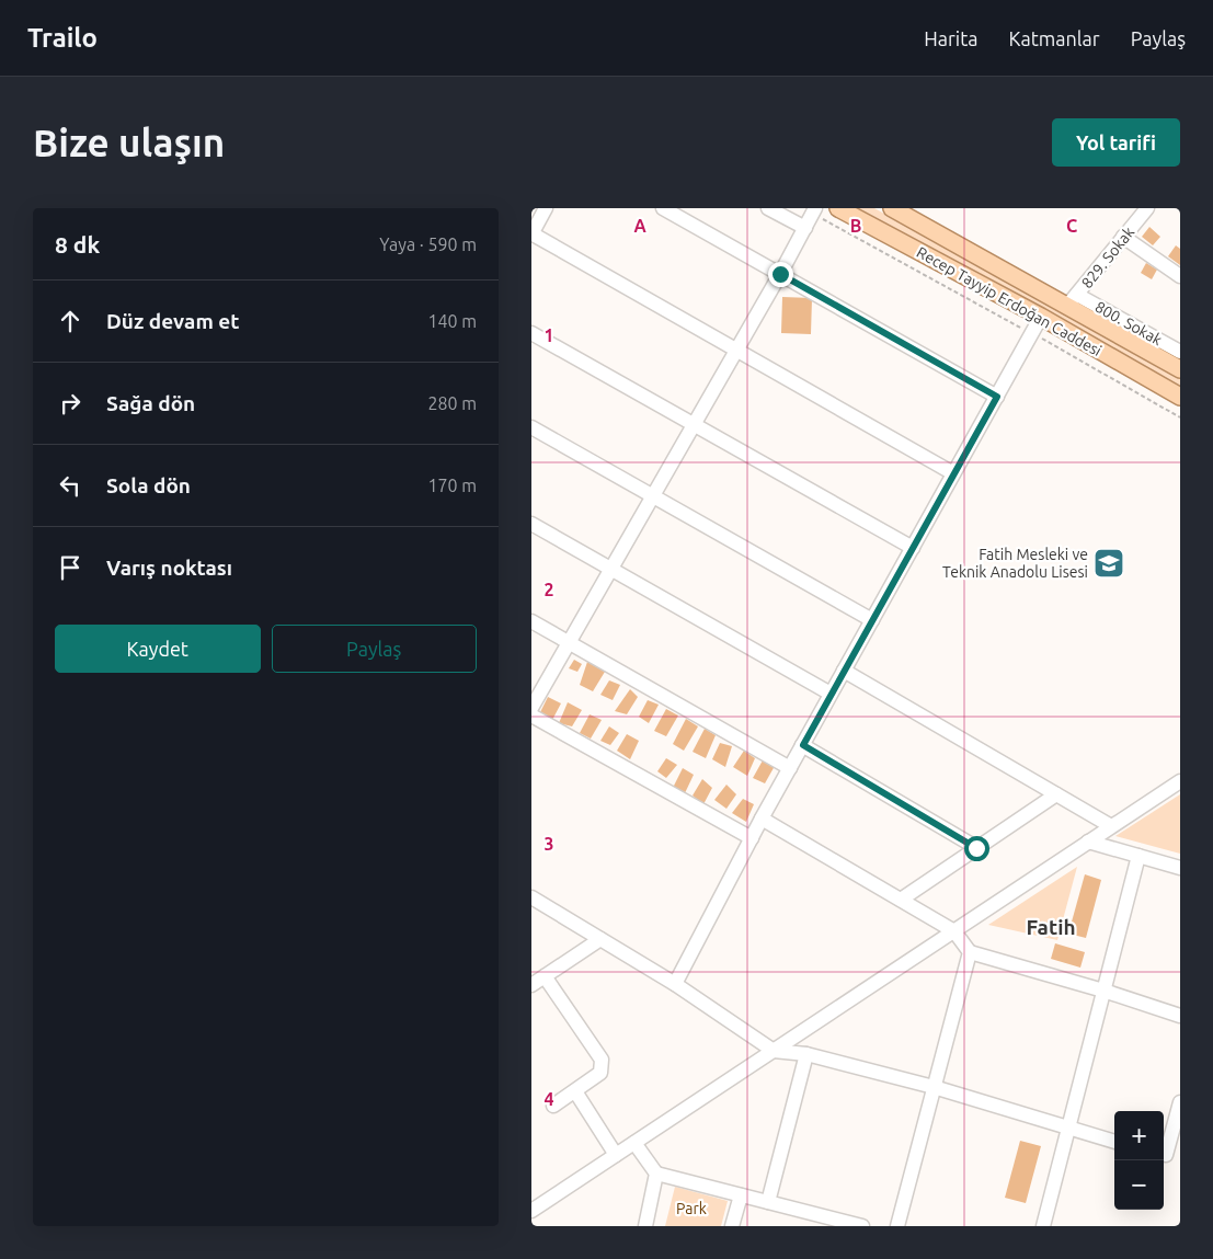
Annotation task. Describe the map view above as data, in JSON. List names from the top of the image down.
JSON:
{
  "streets": {
    "main road": ["Recep Tayyip Erdoğan Caddesi"],
    "street": ["829. Sokak", "800. Sokak"]
  },
  "crossings": [
    ["829. Sokak", "Recep Tayyip Erdoğan Caddesi"],
    ["829. Sokak", "800. Sokak"],
    ["Recep Tayyip Erdoğan Caddesi", "800. Sokak"]
  ],
  "districts": ["Fatih"],
  "parks": ["Park"],
  "places": {
    "school or university": ["Fatih Mesleki ve Teknik Anadolu Lisesi"]
  },
  "page": {
    "header": "Trailo",
    "nav": ["Harita", "Katmanlar", "Paylaş"],
    "buttons": [
      "Yol tarifi",
      ["Kaydet", "Paylaş"]
    ],
    "title": "Bize ulaşın",
    "heading": ["8 dk", "Yaya · 590 m"],
    "list": [
      ["Düz devam et", "140 m"],
      ["Sağa dön", "280 m"],
      ["Sola dön", "170 m"],
      "Varış noktası"
    ],
    "map_buttons": ["+", "−"]
  },
  "grid": {
    "columns": ["A", "B", "C"],
    "rows": [
      "1",
      "2",
      "3",
      "4"
    ]
  }
}
